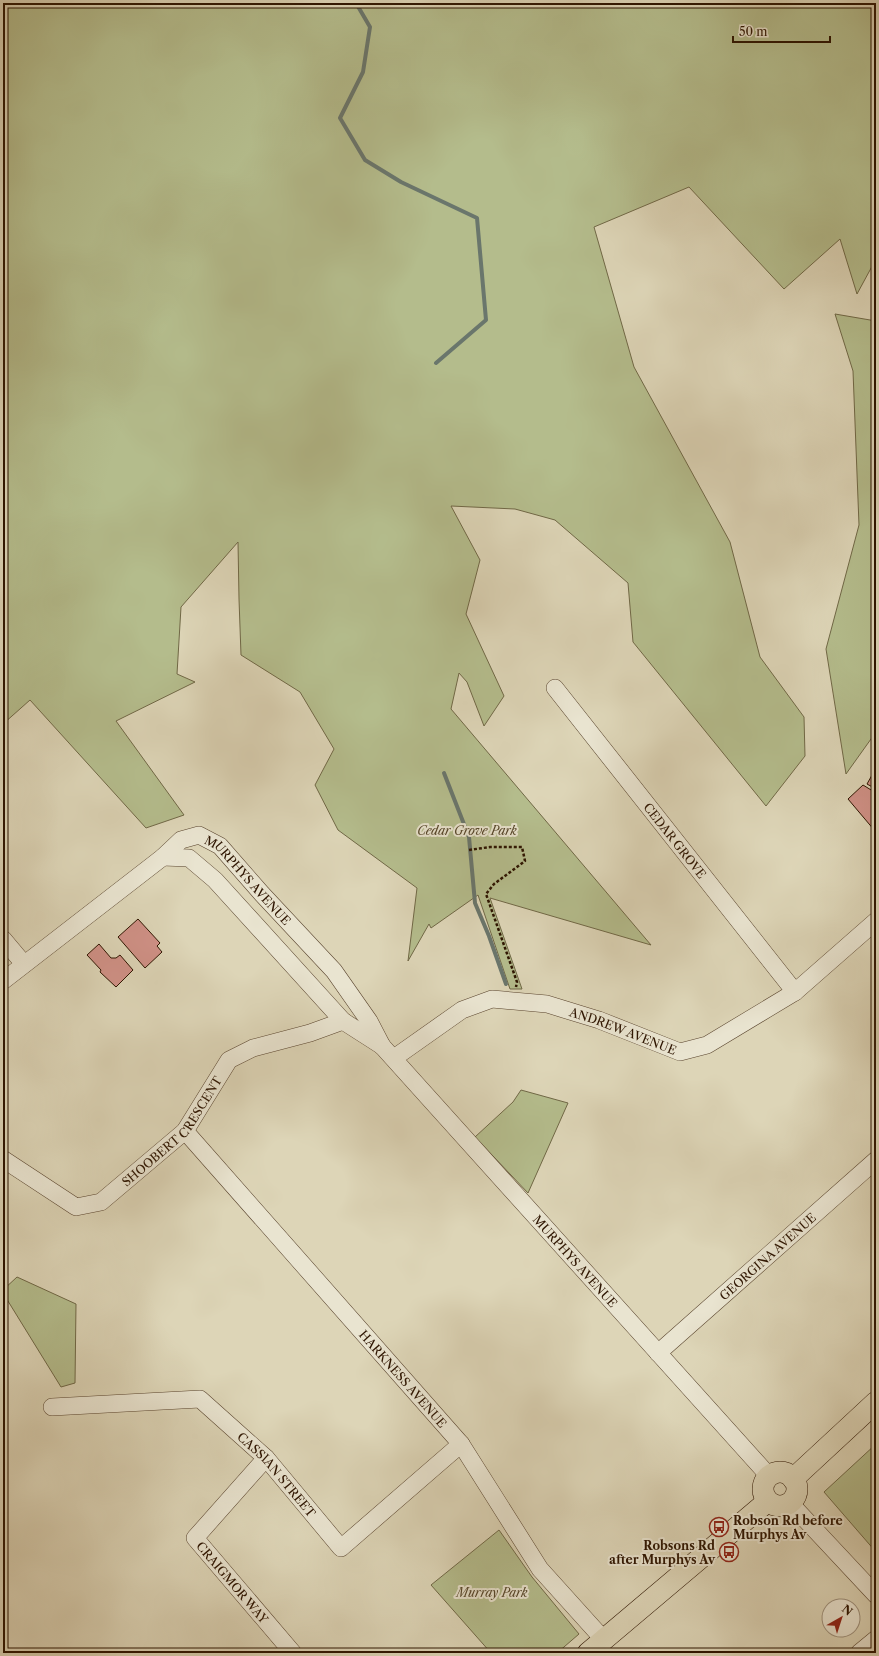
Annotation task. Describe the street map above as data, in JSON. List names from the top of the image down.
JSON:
{
  "streets": {
    "street": [
      "CEDAR GROVE",
      "MURPHYS AVENUE",
      "ANDREW AVENUE",
      "SHOOBERT CRESCENT",
      "GEORGINA AVENUE",
      "HARKNESS AVENUE",
      "CASSIAN STREET",
      "CRAIGMOR WAY"
    ]
  },
  "crossings": [
    ["CEDAR GROVE", "ANDREW AVENUE"],
    ["MURPHYS AVENUE", "ANDREW AVENUE"],
    ["MURPHYS AVENUE", "SHOOBERT CRESCENT"],
    ["MURPHYS AVENUE", "GEORGINA AVENUE"],
    ["SHOOBERT CRESCENT", "HARKNESS AVENUE"],
    ["HARKNESS AVENUE", "CASSIAN STREET"],
    ["CASSIAN STREET", "CRAIGMOR WAY"]
  ],
  "parks": ["Cedar Grove Park", "Murray Park"],
  "places": {
    "bus stop": ["Robson Rd before Murphys Av", "Robsons Rd after Murphys Av"]
  },
  "scale_bar": "50 m",
  "north": "top right"
}
